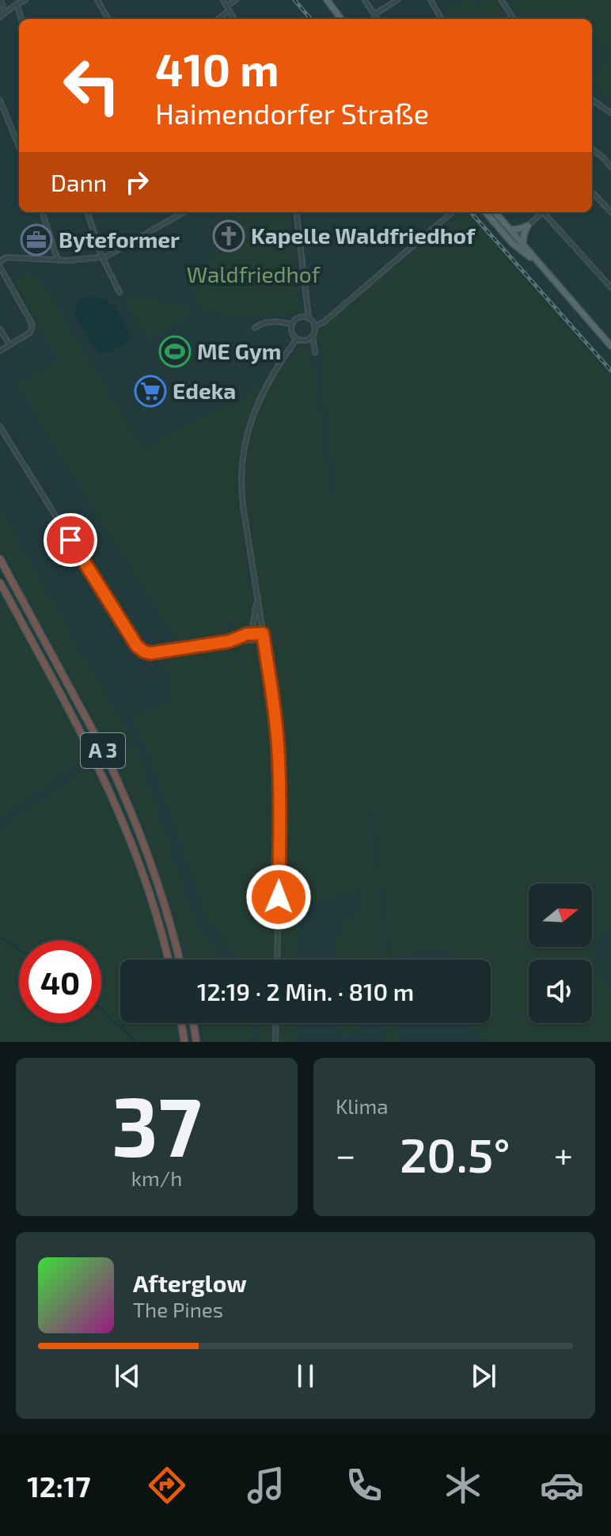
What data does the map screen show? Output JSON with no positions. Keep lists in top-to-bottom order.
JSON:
{
  "streets": {
    "highway": ["A 3"]
  },
  "parks": ["Waldfriedhof"],
  "places": {
    "church": ["Kapelle Waldfriedhof"],
    "office": ["Byteformer"],
    "sports": ["ME Gym"],
    "supermarket": ["Edeka"]
  },
  "north": "right",
  "page": {
    "turn": ["410 m", "Haimendorfer Straße"],
    "then": "Dann",
    "limit": "40",
    "trip": "12:19 · 2 Min. · 810 m",
    "tile": [
      ["37", "km/h"],
      "Klima"
    ],
    "heat": ["−", "20.5°", "+"],
    "song": ["Afterglow", "The Pines"],
    "tabs": "12:17"
  }
}
